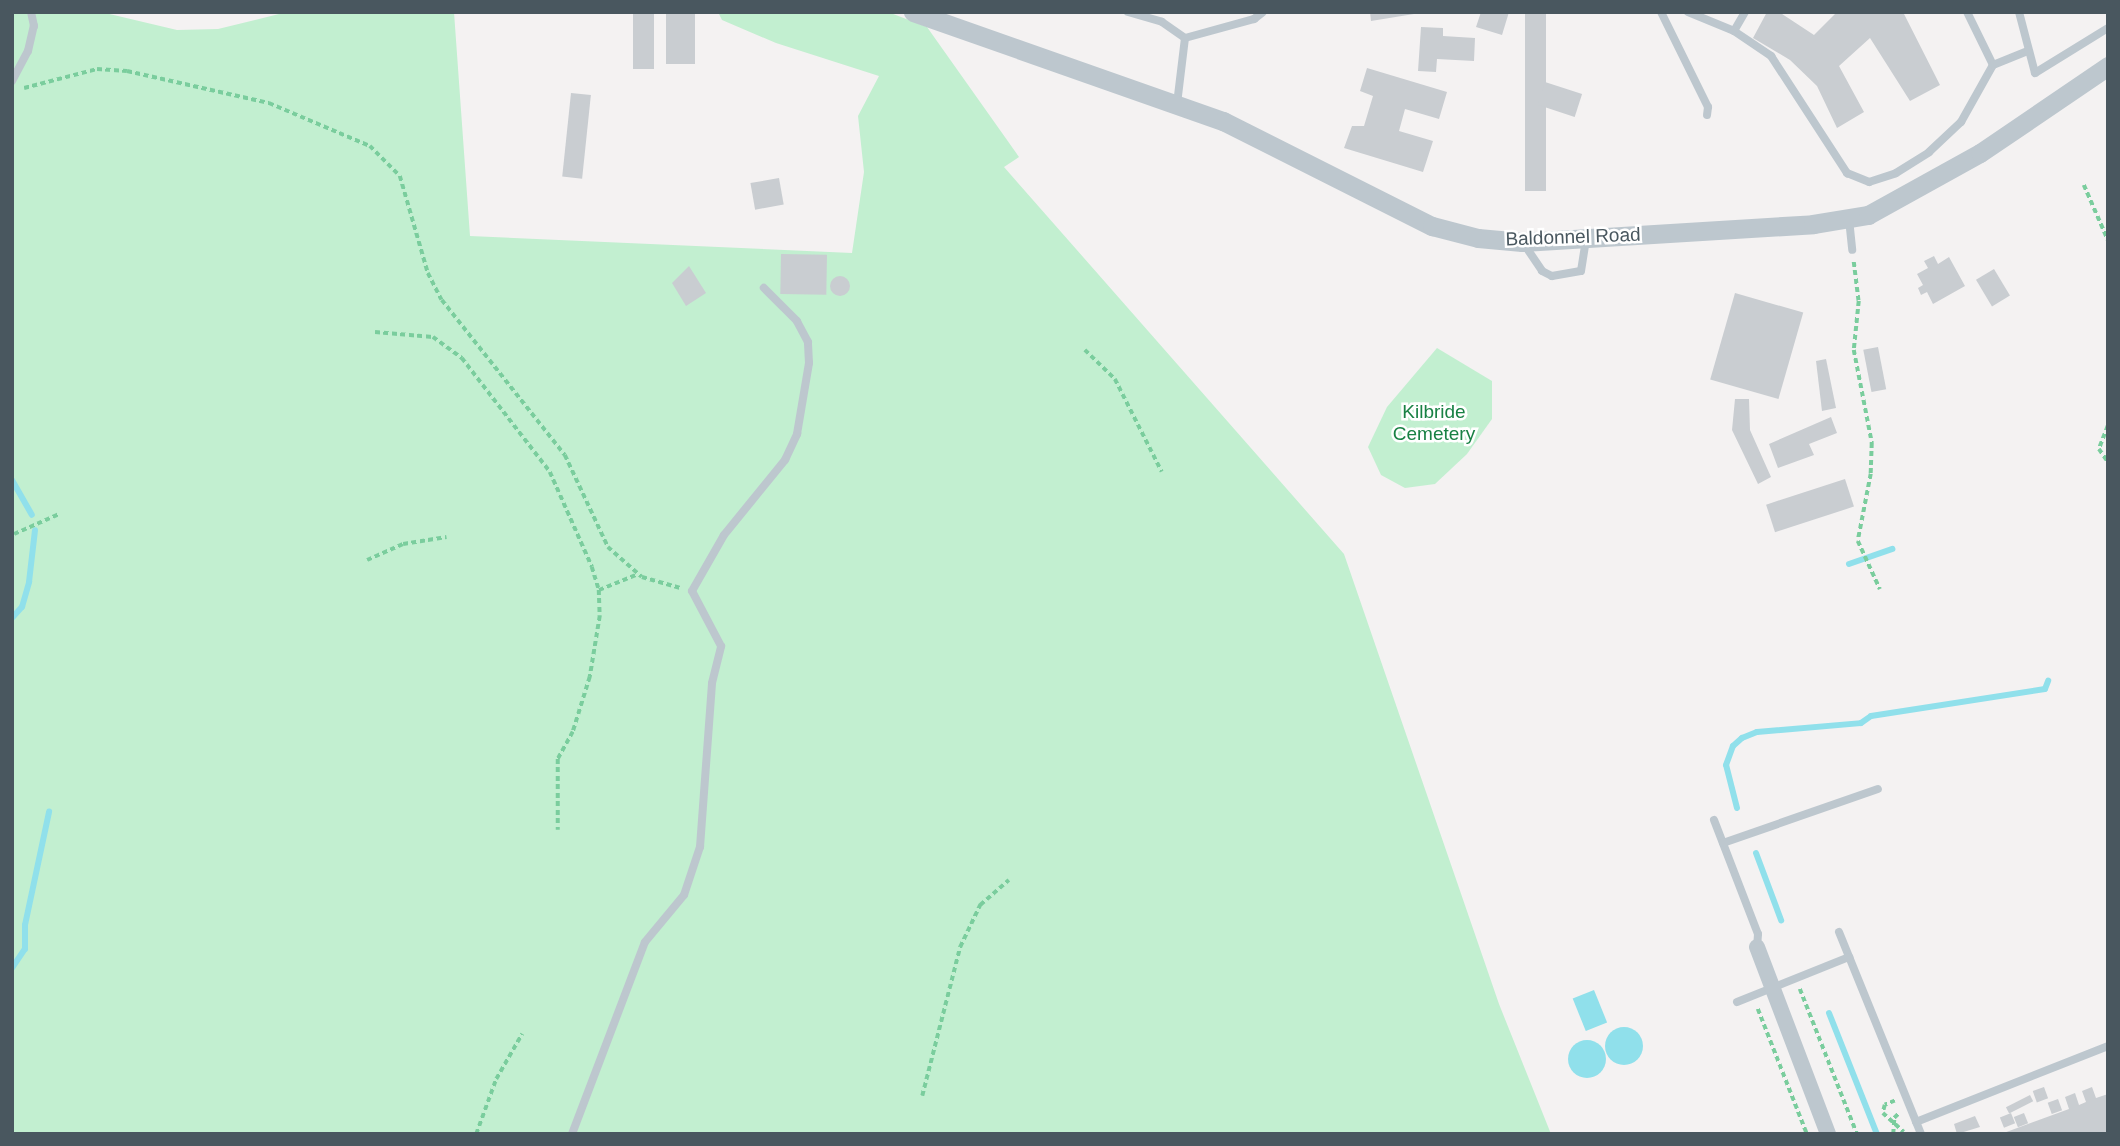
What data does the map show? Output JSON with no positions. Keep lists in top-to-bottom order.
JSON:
{
  "streets": {
    "street": ["Baldonnel Road"]
  },
  "parks": ["Kilbride Cemetery"]
}
